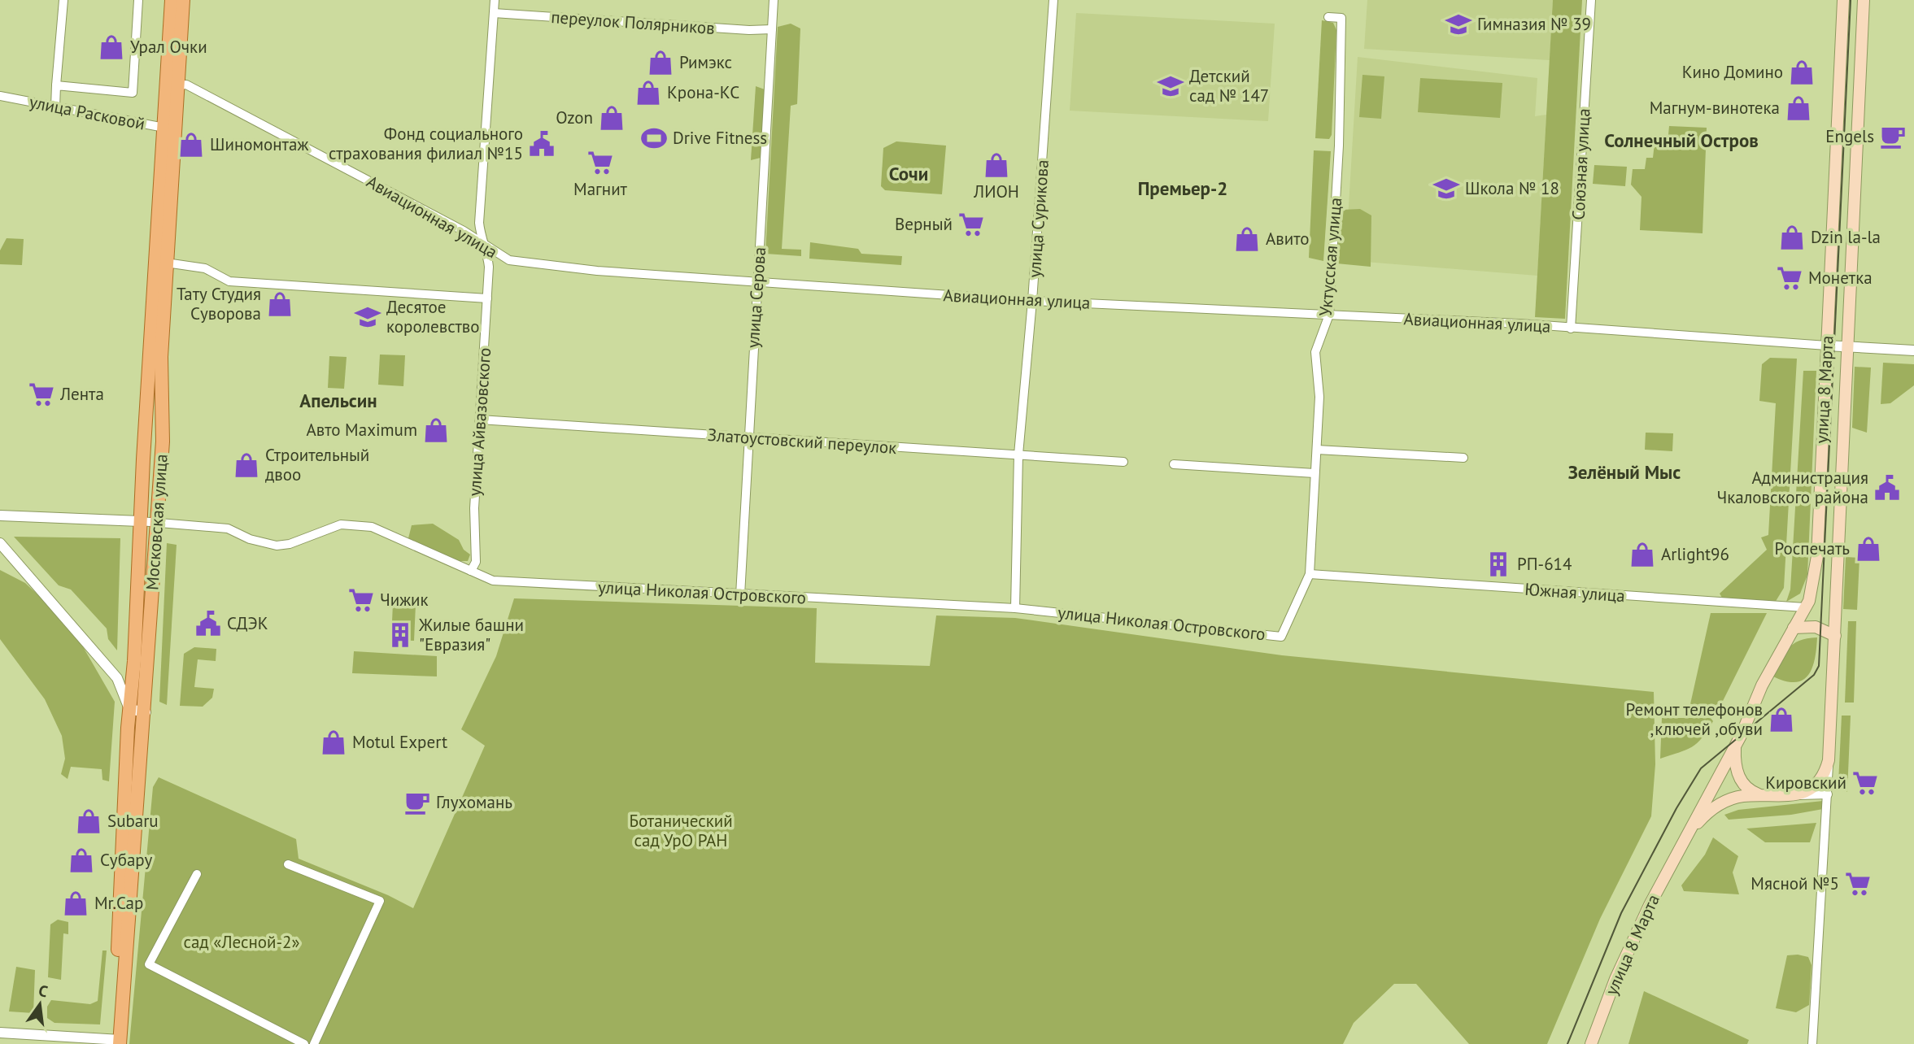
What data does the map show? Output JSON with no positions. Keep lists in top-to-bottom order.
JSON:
{
  "streets": {
    "main road": ["улица 8 Марта", "Московская улица"],
    "street": [
      "переулок Полярников",
      "улица Расковой",
      "Союзная улица",
      "Авиационная улица",
      "улица Сурикова",
      "Уктусская улица",
      "улица Серова",
      "улица Айвазовского",
      "Златоустовский переулок",
      "улица Николая Островского",
      "Южная улица"
    ]
  },
  "crossings": [
    ["переулок Полярников", "улица Серова"],
    ["переулок Полярников", "улица Айвазовского"],
    ["улица Расковой", "Московская улица"],
    ["Союзная улица", "Авиационная улица"],
    ["Авиационная улица", "улица Сурикова"],
    ["Авиационная улица", "Уктусская улица"],
    ["Авиационная улица", "улица Серова"],
    ["Авиационная улица", "улица 8 Марта"],
    ["Авиационная улица", "улица Айвазовского"],
    ["Авиационная улица", "Московская улица"],
    ["улица Сурикова", "Златоустовский переулок"],
    ["улица Сурикова", "улица Николая Островского"],
    ["Уктусская улица", "улица Николая Островского"],
    ["Уктусская улица", "Южная улица"],
    ["улица Серова", "Златоустовский переулок"],
    ["улица Серова", "улица Николая Островского"],
    ["улица 8 Марта", "Южная улица"],
    ["улица Айвазовского", "Златоустовский переулок"],
    ["улица Айвазовского", "улица Николая Островского"],
    ["Московская улица", "улица Николая Островского"]
  ],
  "districts": [
    "Солнечный Остров",
    "Сочи",
    "Премьер-2",
    "Апельсин",
    "Зелёный Мыс"
  ],
  "parks": ["Ботанический сад УрО РАН", "сад «Лесной-2»"],
  "places": {
    "school or university": [
      "Гимназия № 39",
      "Детский сад № 147",
      "Школа № 18",
      "Десятое королевство"
    ],
    "shop": [
      "Урал Очки",
      "Римэкс",
      "Кино Домино",
      "Крона-КС",
      "Магнум-винотека",
      "Ozon",
      "Шиномонтаж",
      "ЛИОН",
      "Dzin la-la",
      "Авито",
      "Тату Студия Суворова",
      "Авто Maximum",
      "Строительный двоо",
      "Роспечать",
      "Arlight96",
      "Ремонт телефонов ,ключей ,обуви",
      "Motul Expert",
      "Subaru",
      "Субару",
      "Mr.Cap"
    ],
    "cafe": ["Engels", "Глухомань"],
    "sports": ["Drive Fitness"],
    "public building": ["Фонд социального страхования филиал №15", "Администрация Чкаловского района", "СДЭК"],
    "supermarket": [
      "Магнит",
      "Верный",
      "Монетка",
      "Лента",
      "Чижик",
      "Кировский",
      "Мясной №5"
    ],
    "building": ["РП-614", "Жилые башни \"Евразия\""]
  },
  "north": "top"
}
